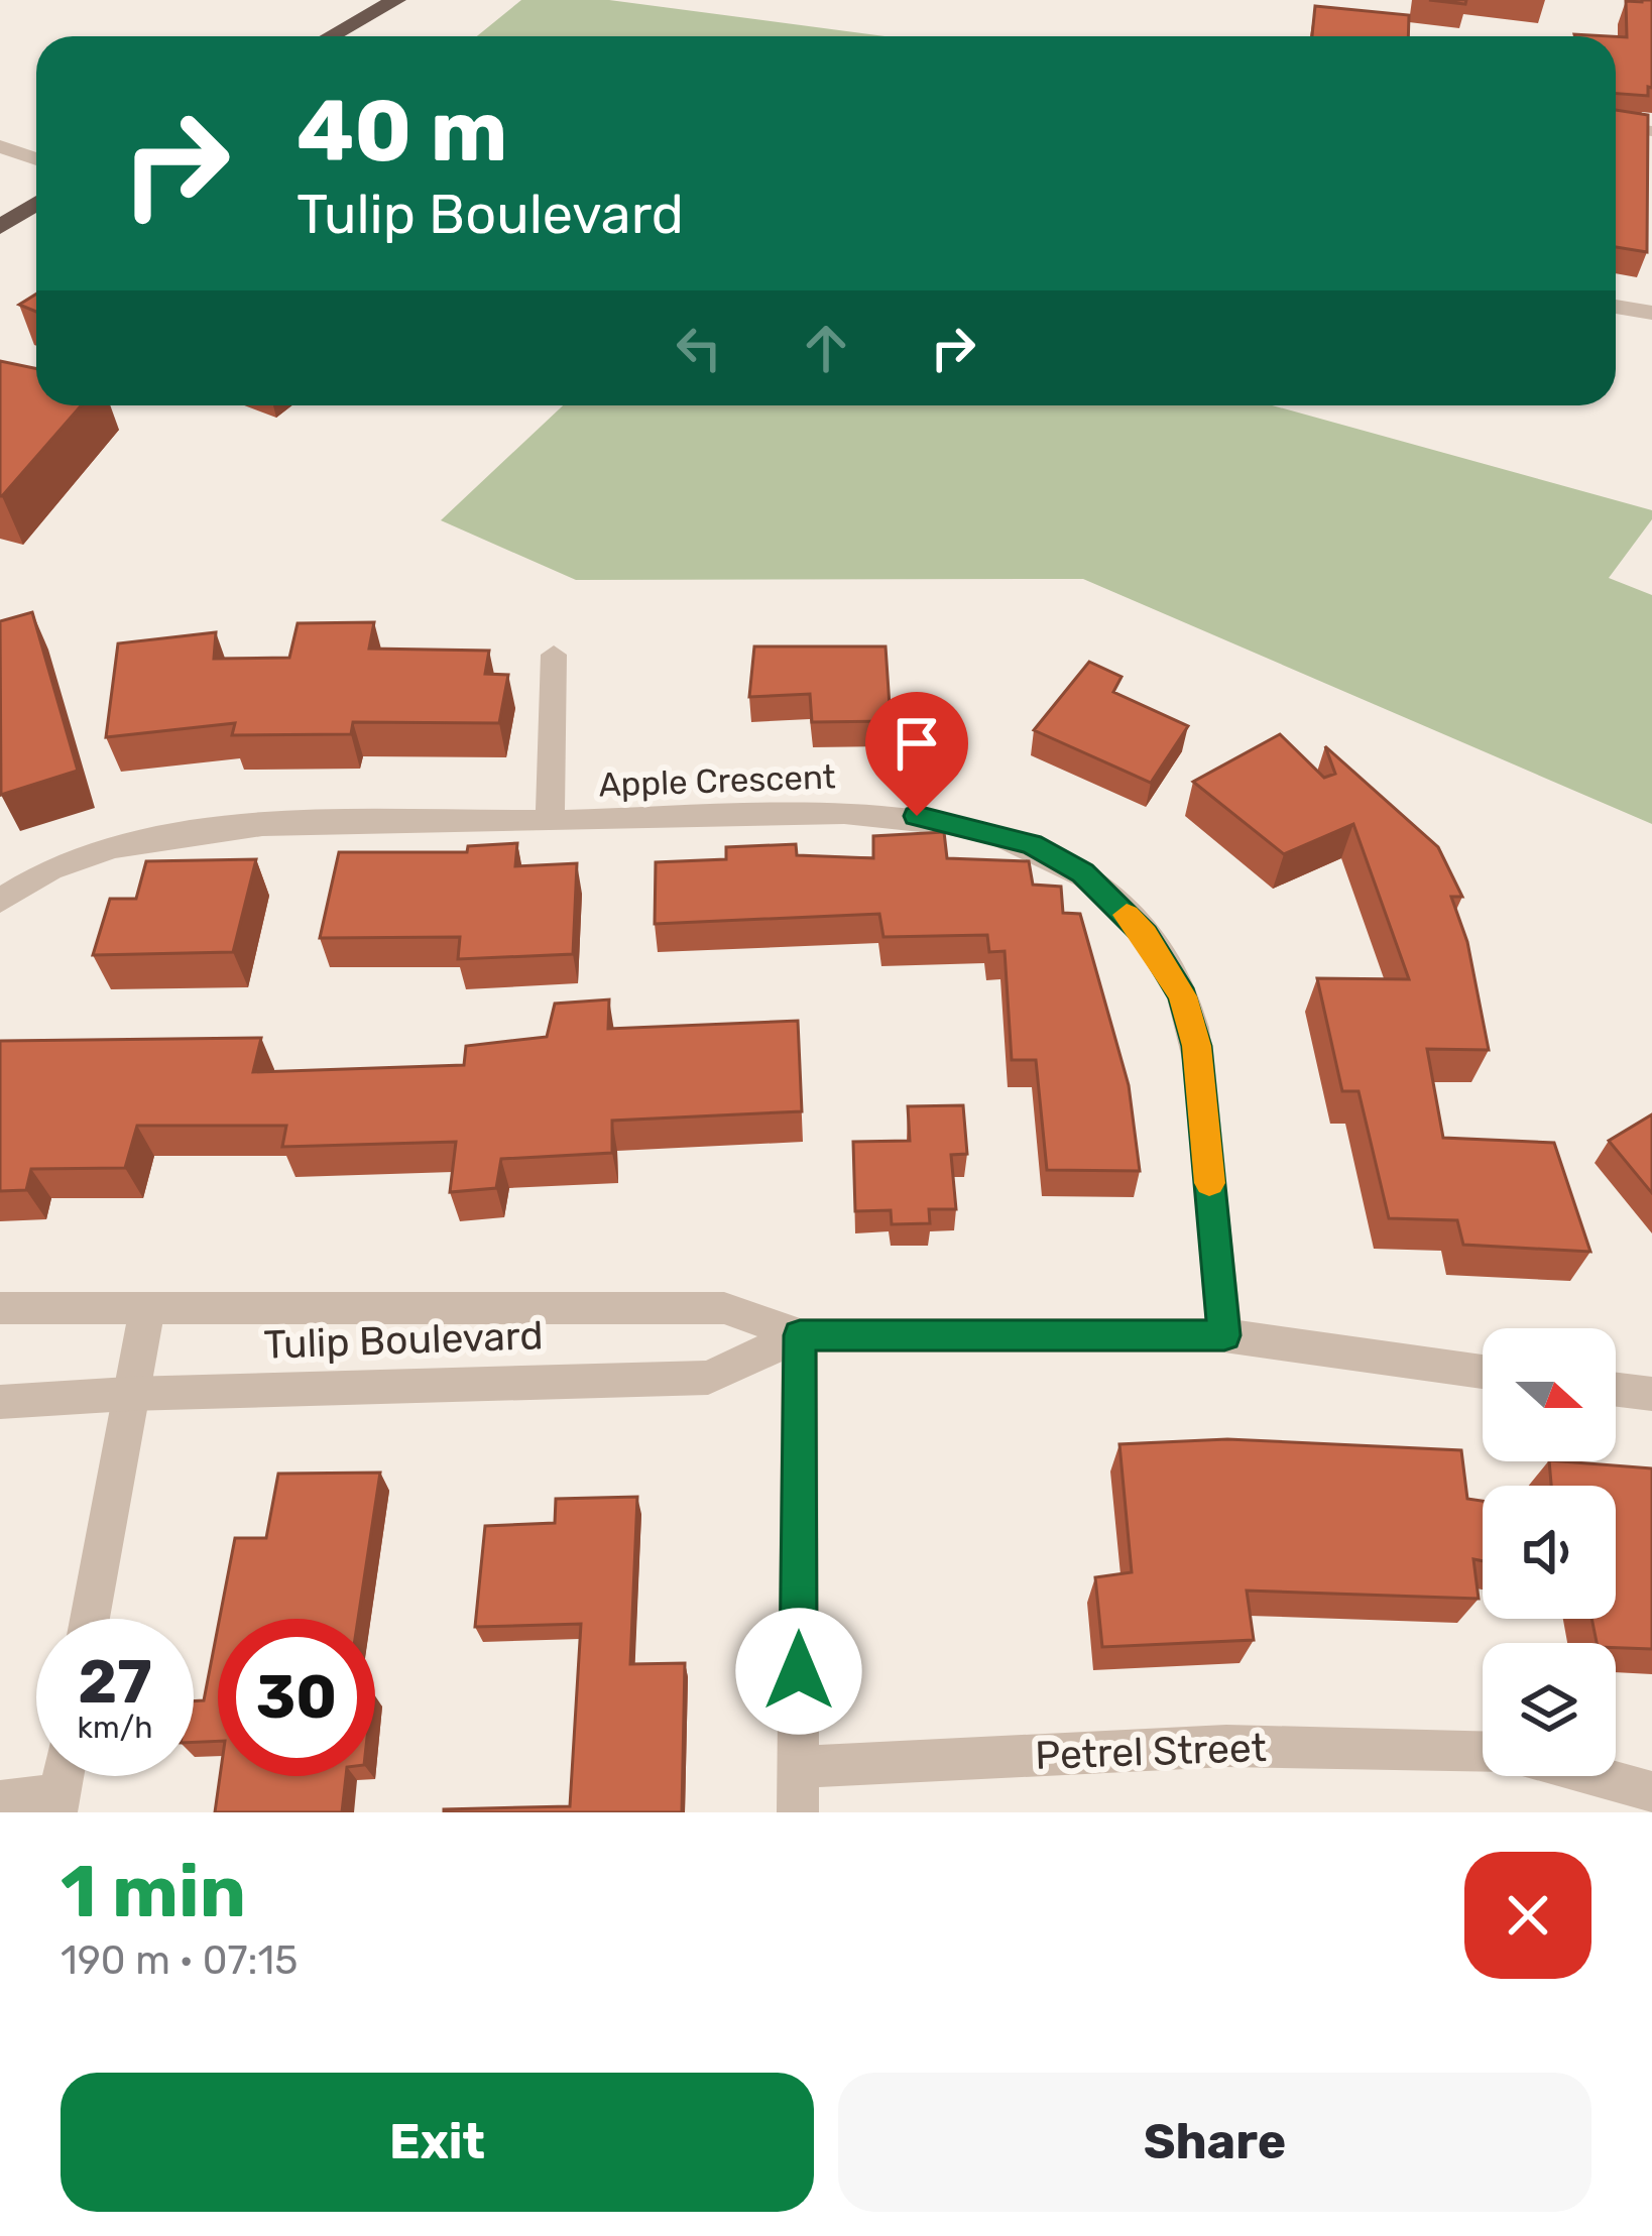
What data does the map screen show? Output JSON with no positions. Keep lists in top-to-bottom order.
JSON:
{
  "streets": {
    "street": ["Apple Crescent", "Tulip Boulevard", "Petrel Street"]
  },
  "crossings": [
    ["Apple Crescent", "Tulip Boulevard"]
  ],
  "north": "right",
  "page": {
    "turn": ["40 m", "Tulip Boulevard"],
    "speed": "27 km/h",
    "limit": "30",
    "heading": ["1 min", "190 m · 07:15"],
    "buttons": ["Exit", "Share"]
  }
}
